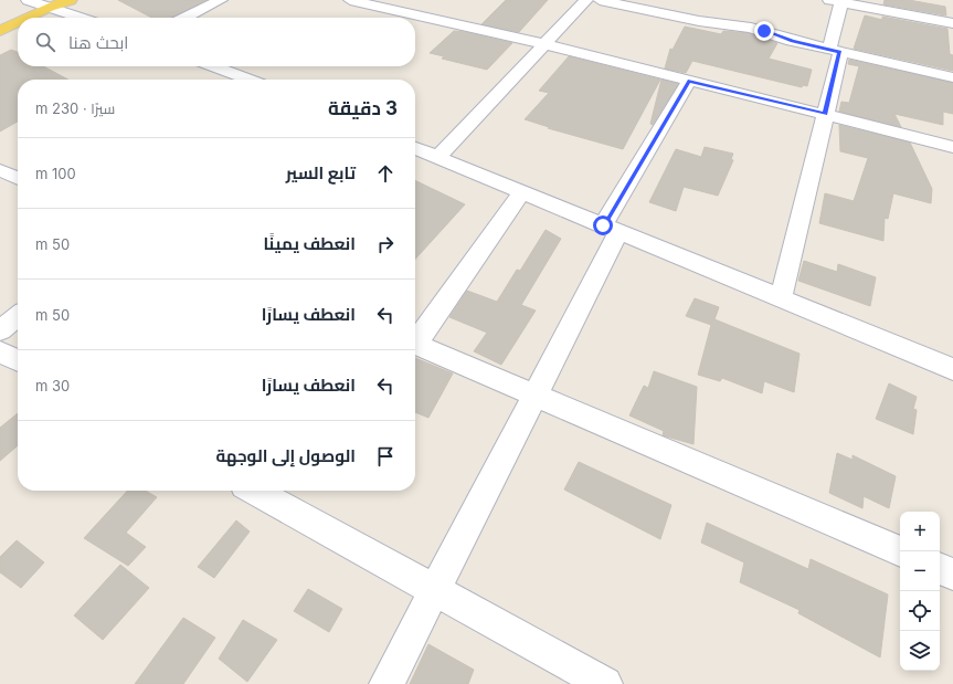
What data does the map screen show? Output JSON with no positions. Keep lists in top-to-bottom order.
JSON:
{
  "page": {
    "search": "ابحث هنا",
    "heading": ["3 دقيقة", "سيرًا · 230 m"],
    "list": [
      ["تابع السير", "100 m"],
      ["انعطف يمينًا", "50 m"],
      ["انعطف يسارًا", "50 m"],
      ["انعطف يسارًا", "30 m"],
      "الوصول إلى الوجهة"
    ],
    "map_buttons": ["+", "−"]
  }
}
